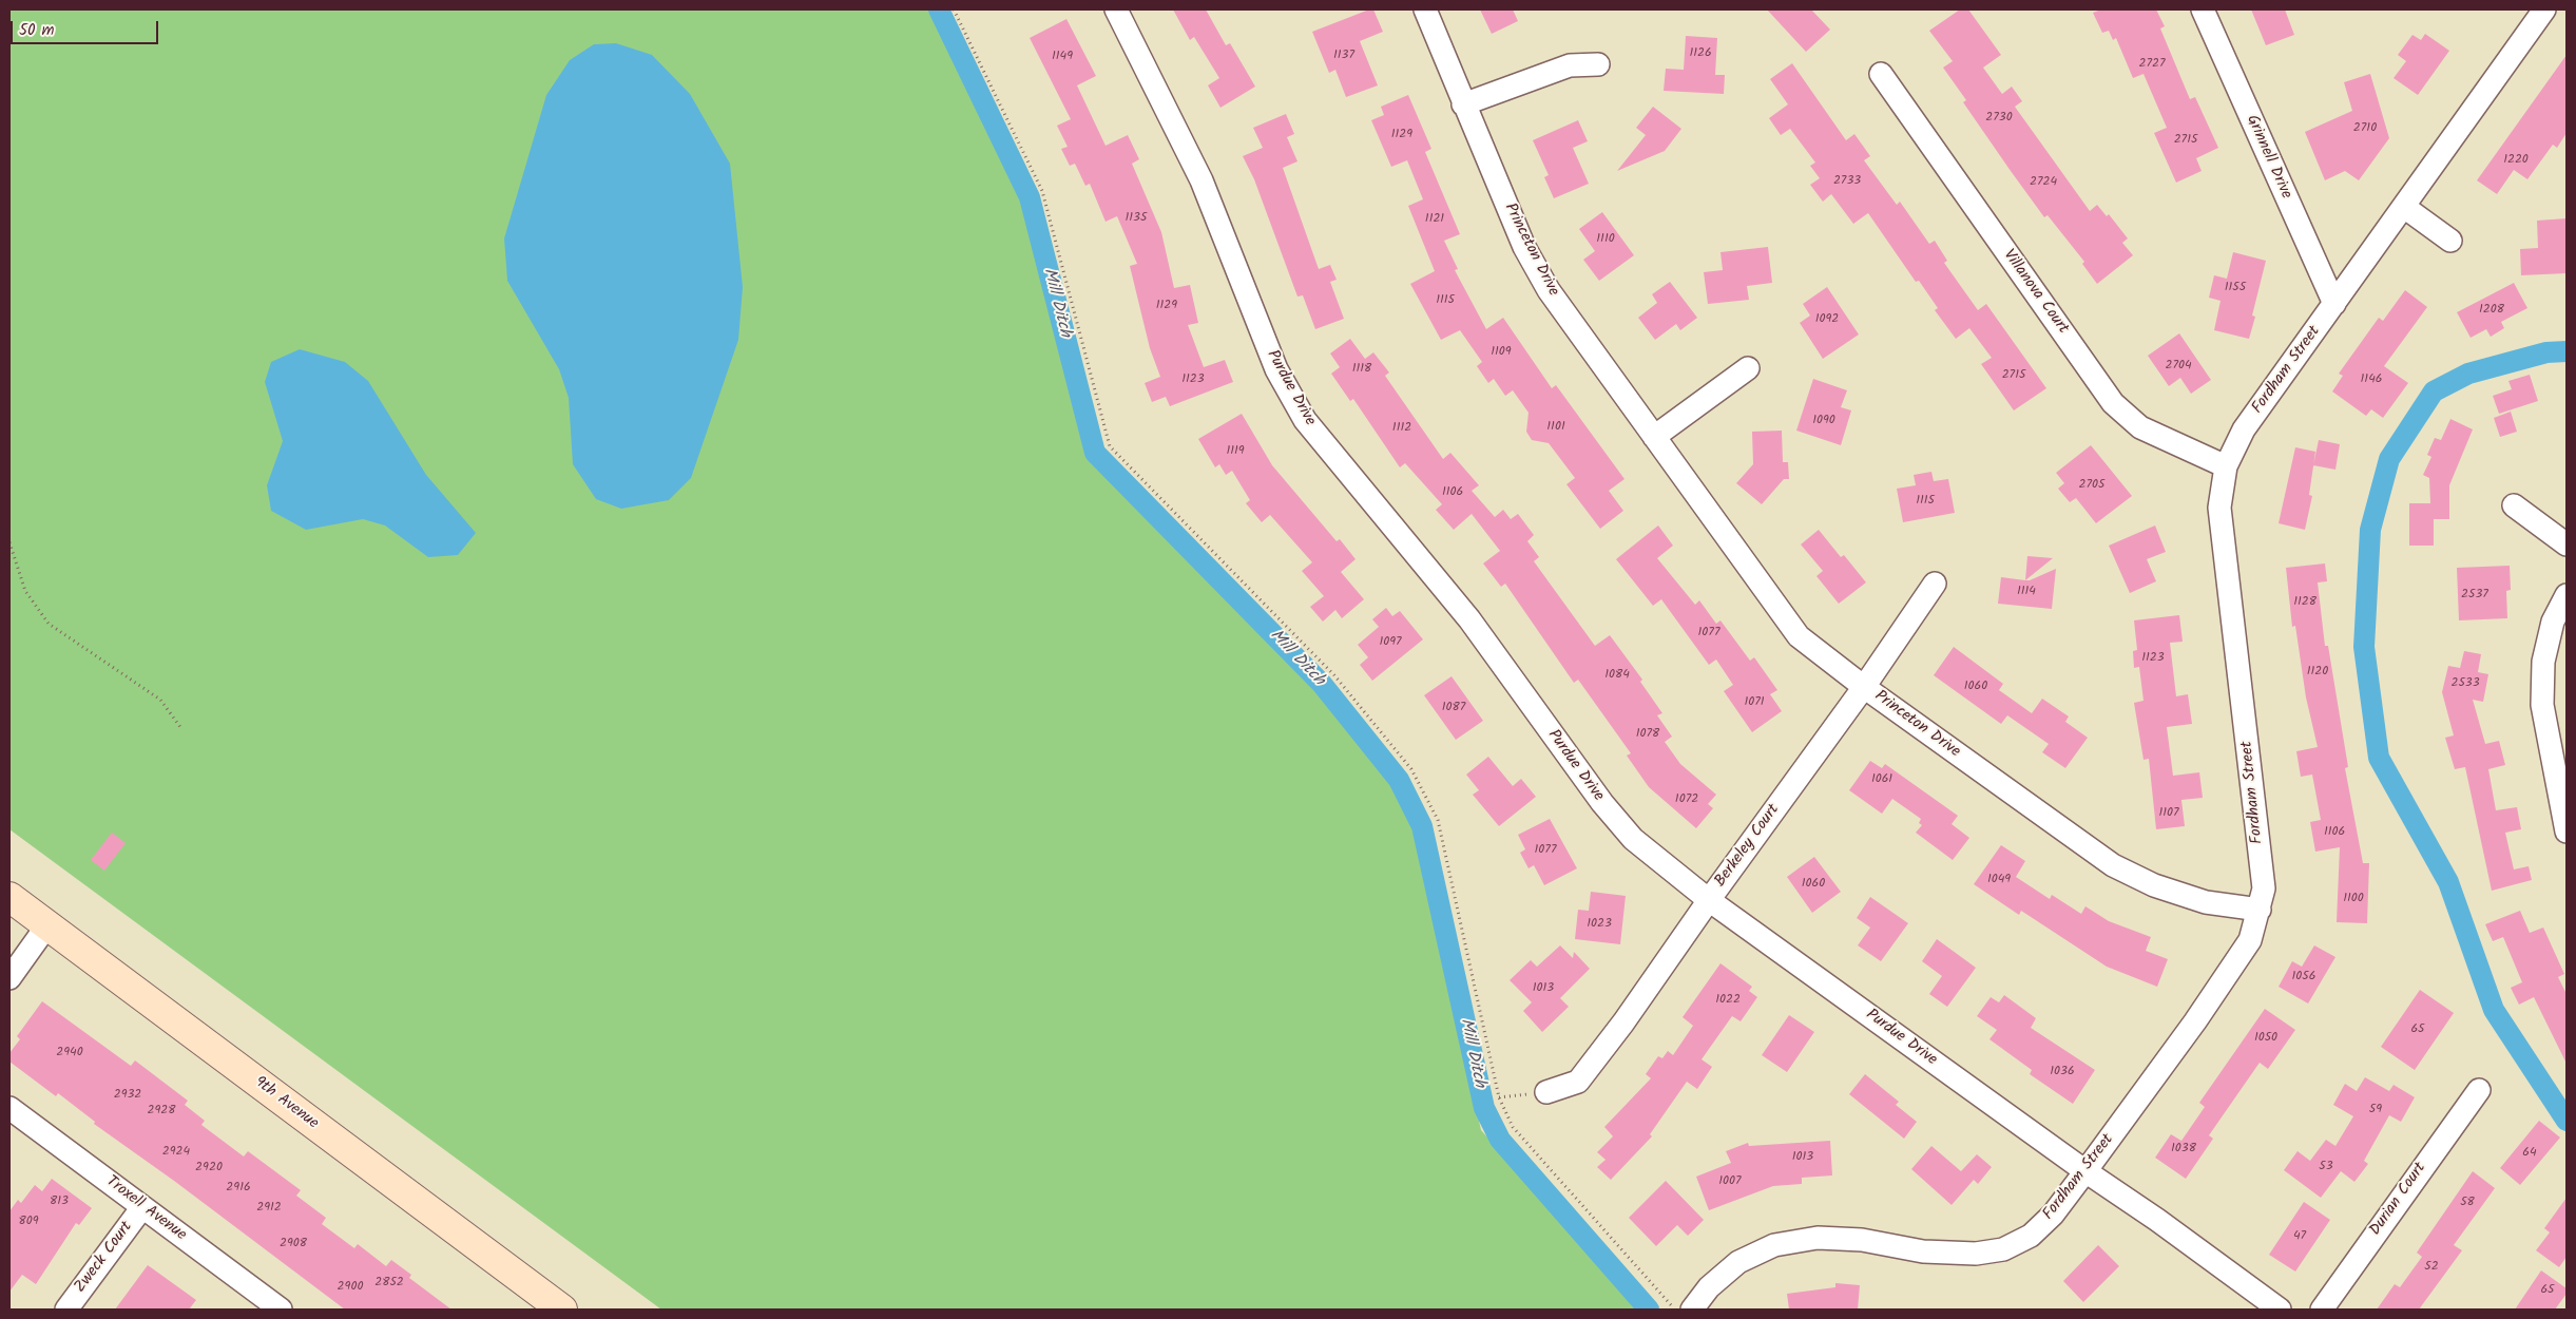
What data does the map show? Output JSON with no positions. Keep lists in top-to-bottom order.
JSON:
{
  "streets": {
    "main road": ["9th Avenue"],
    "street": [
      "Grinnell Drive",
      "Princeton Drive",
      "Villanova Court",
      "Fordham Street",
      "Purdue Drive",
      "Berkeley Court",
      "Durian Court",
      "Troxell Avenue",
      "Zweck Court"
    ]
  },
  "crossings": [
    ["Grinnell Drive", "Fordham Street"],
    ["Princeton Drive", "Fordham Street"],
    ["Princeton Drive", "Berkeley Court"],
    ["Villanova Court", "Fordham Street"],
    ["Fordham Street", "Purdue Drive"],
    ["Purdue Drive", "Berkeley Court"],
    ["Troxell Avenue", "Zweck Court"]
  ],
  "water": ["Mill Ditch"],
  "house_numbers": [
    "1126",
    "1137",
    "1149",
    "2727",
    "2730",
    "2710",
    "1129",
    "2715",
    "1220",
    "2733",
    "2724",
    "1135",
    "1121",
    "1110",
    "1155",
    "1115",
    "1129",
    "1208",
    "1092",
    "1109",
    "2704",
    "1118",
    "2715",
    "1123",
    "1146",
    "1090",
    "1101",
    "1112",
    "1119",
    "2705",
    "1106",
    "1115",
    "1114",
    "2537",
    "1128",
    "1077",
    "1097",
    "1123",
    "1120",
    "1084",
    "2533",
    "1060",
    "1071",
    "1087",
    "1078",
    "1061",
    "1072",
    "1107",
    "1106",
    "1077",
    "1049",
    "1060",
    "1100",
    "1023",
    "1056",
    "1013",
    "1022",
    "65",
    "1050",
    "2940",
    "1036",
    "2932",
    "59",
    "2928",
    "1038",
    "2924",
    "64",
    "1013",
    "53",
    "2920",
    "1007",
    "2916",
    "813",
    "58",
    "2912",
    "809",
    "47",
    "2908",
    "52",
    "2852",
    "2900",
    "65"
  ],
  "scale_bar": "50 m"
}
